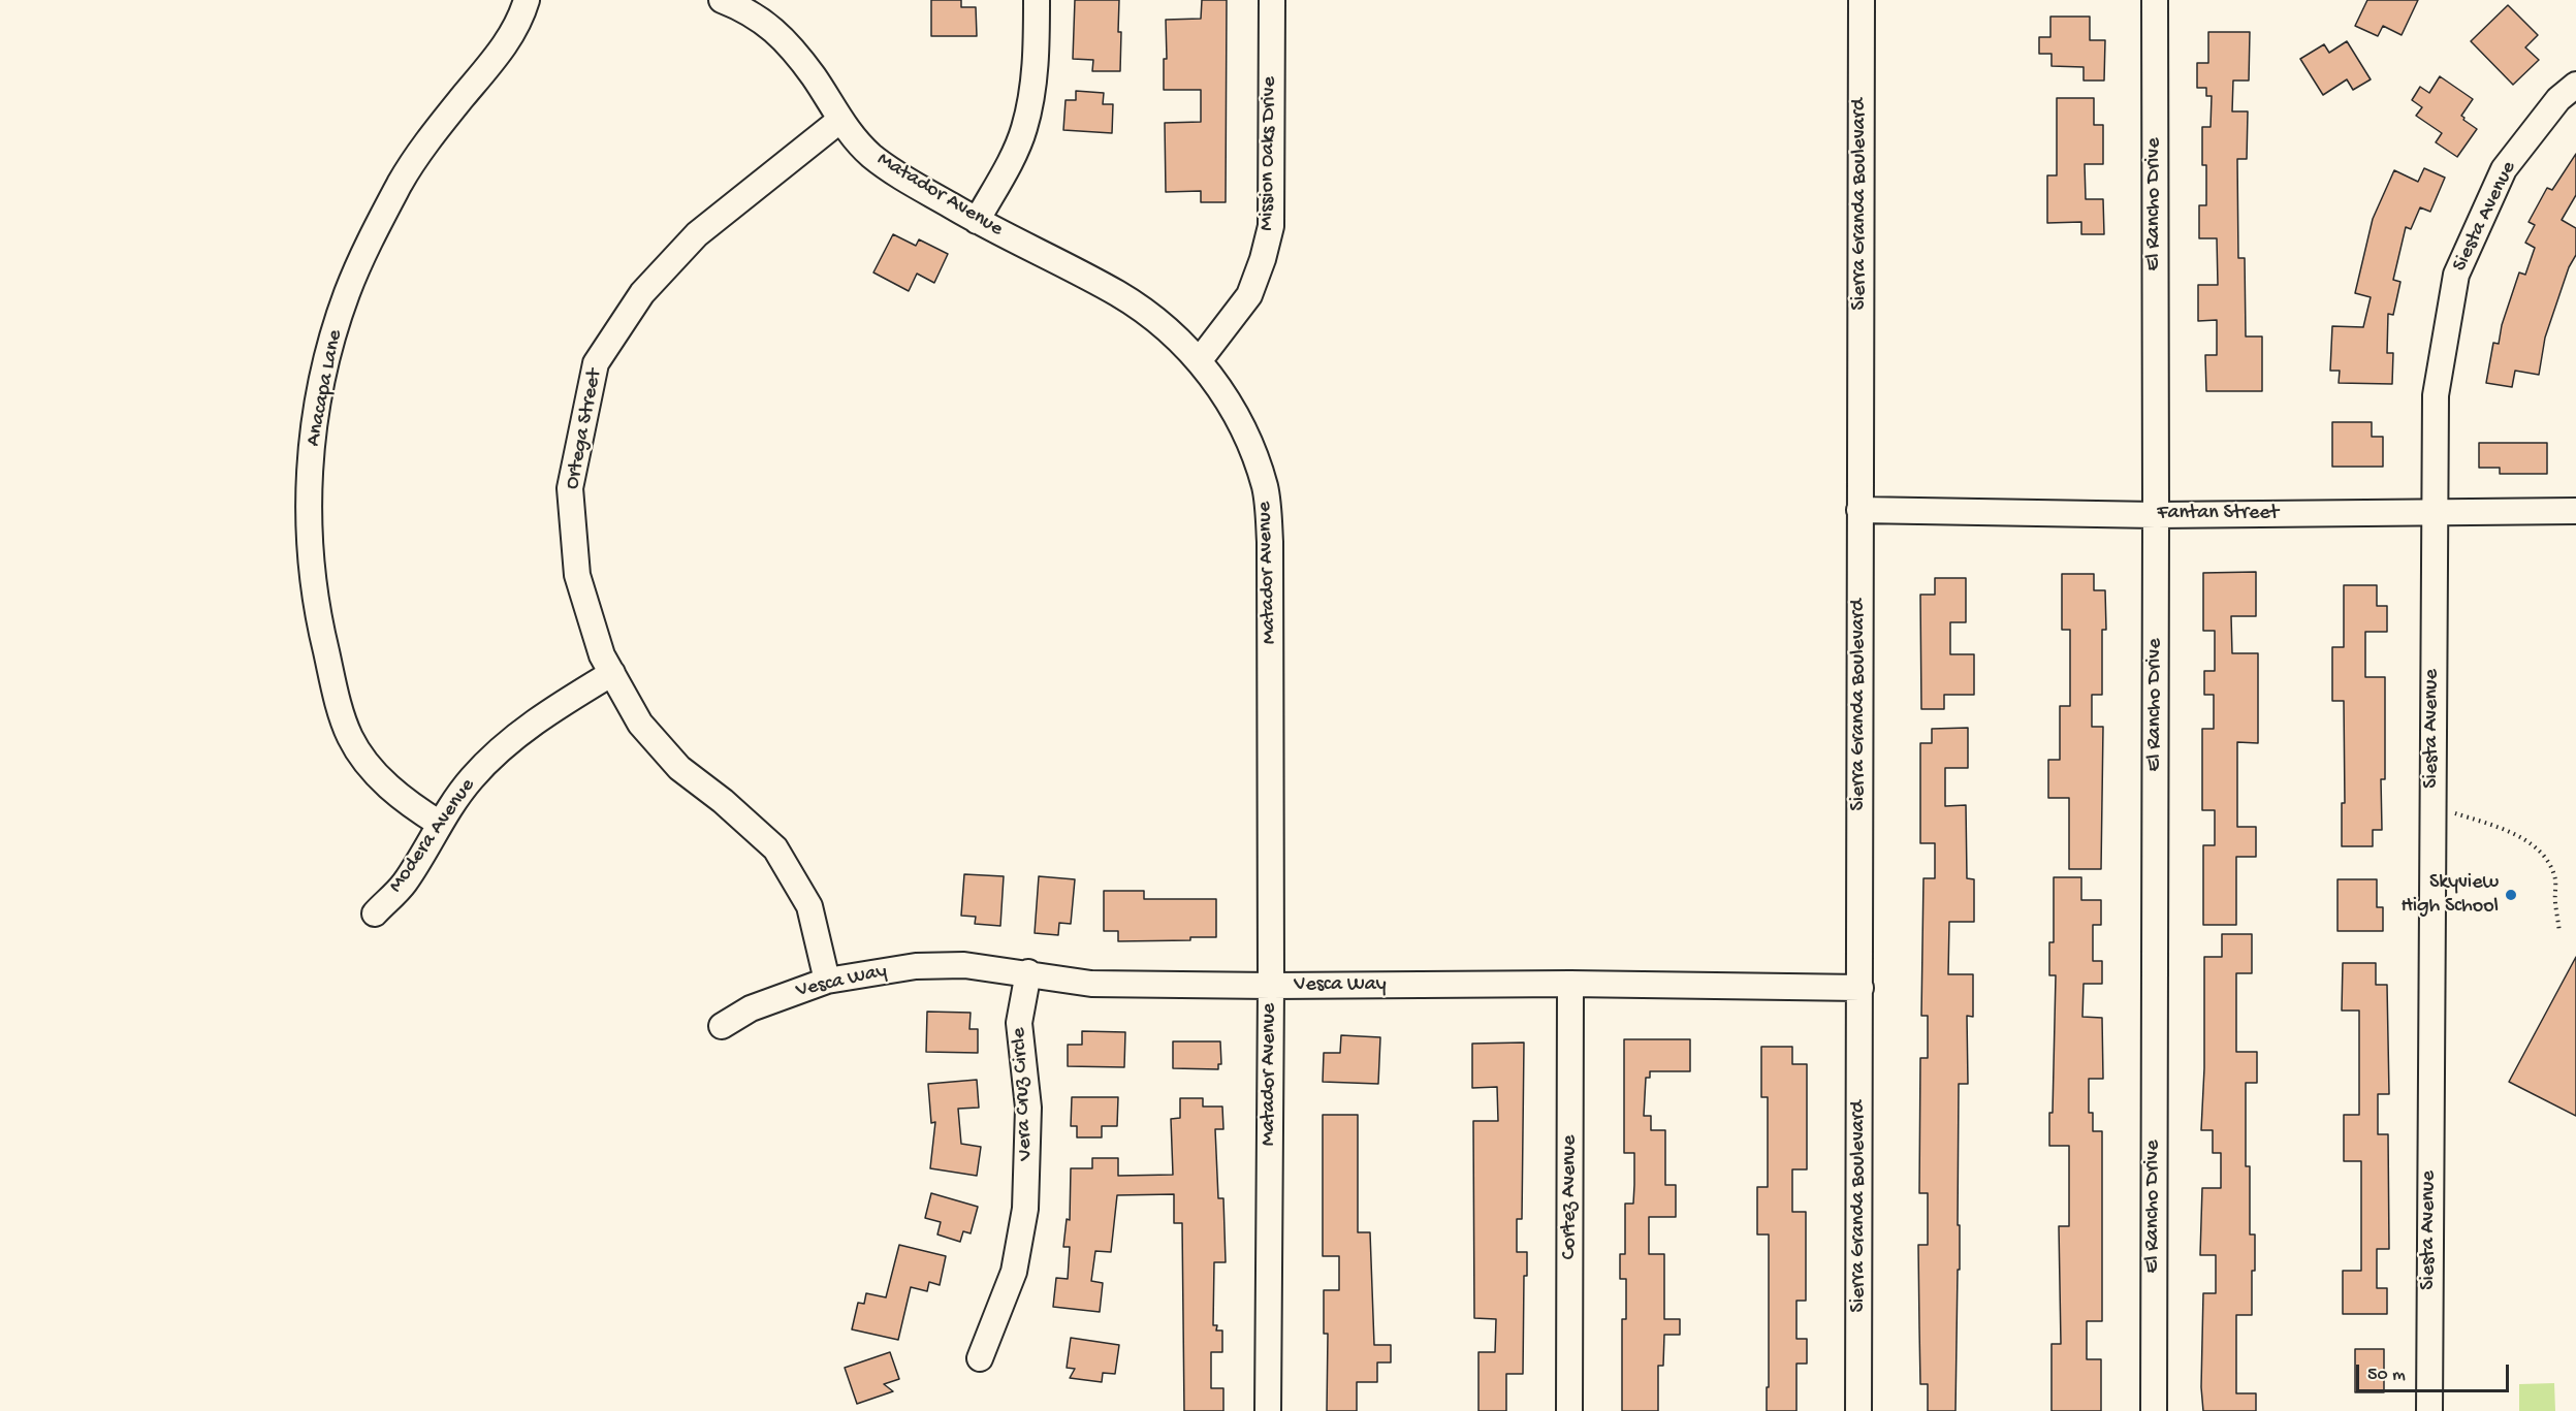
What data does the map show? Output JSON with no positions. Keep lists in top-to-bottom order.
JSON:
{
  "streets": {
    "street": [
      "Mission Oaks Drive",
      "Matador Avenue",
      "Sierra Granda Boulevard",
      "El Rancho Drive",
      "Siesta Avenue",
      "Anacapa Lane",
      "Ortega Street",
      "Fantan Street",
      "Modera Avenue",
      "Vesca Way",
      "Vera Cruz Circle",
      "Cortez Avenue"
    ]
  },
  "crossings": [
    ["Mission Oaks Drive", "Matador Avenue"],
    ["Matador Avenue", "Ortega Street"],
    ["Matador Avenue", "Vesca Way"],
    ["Sierra Granda Boulevard", "Fantan Street"],
    ["Sierra Granda Boulevard", "Vesca Way"],
    ["El Rancho Drive", "Fantan Street"],
    ["Siesta Avenue", "Fantan Street"],
    ["Anacapa Lane", "Modera Avenue"],
    ["Ortega Street", "Modera Avenue"],
    ["Ortega Street", "Vesca Way"],
    ["Vesca Way", "Vera Cruz Circle"],
    ["Vesca Way", "Cortez Avenue"]
  ],
  "places": ["Skyview High School"],
  "scale_bar": "50 m"
}
